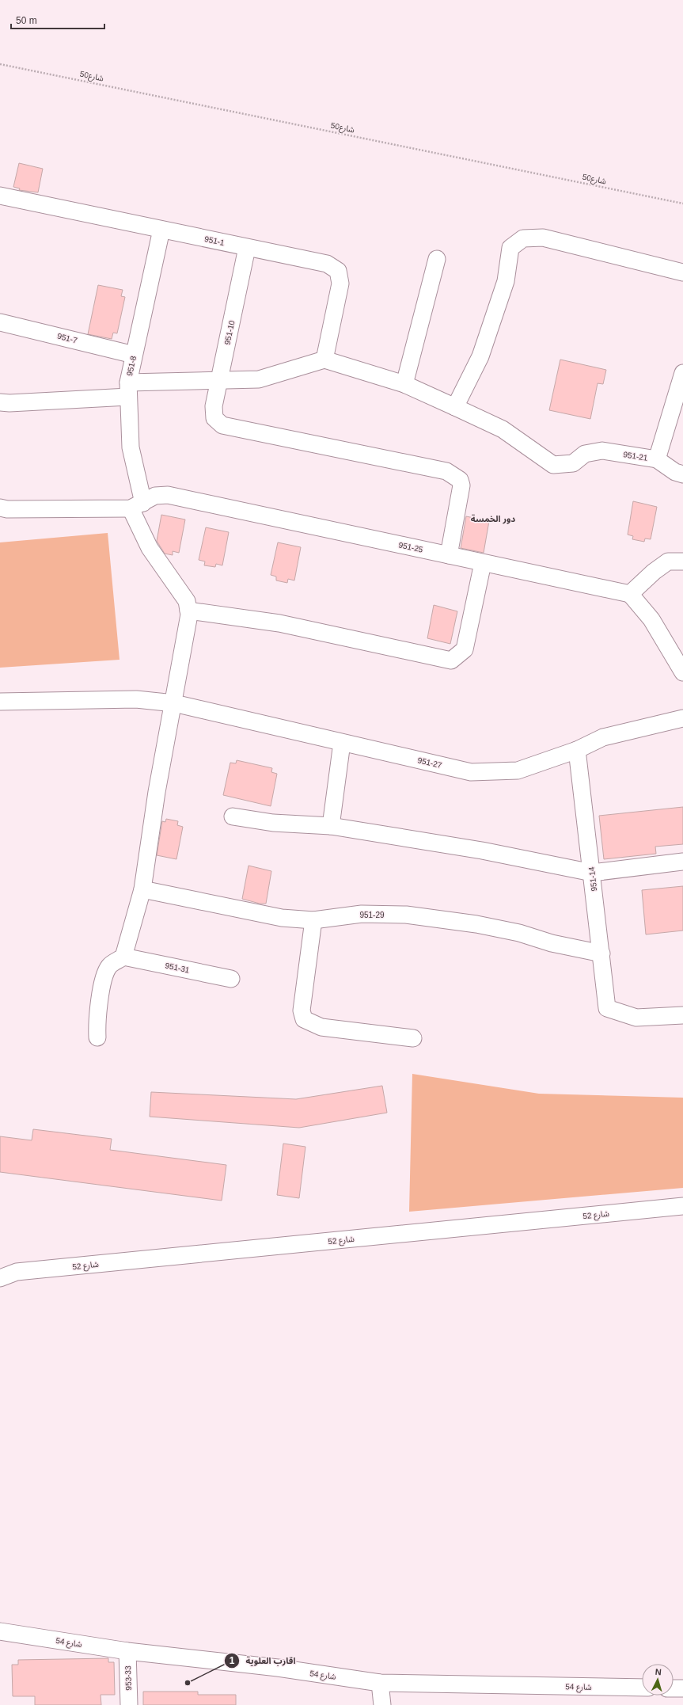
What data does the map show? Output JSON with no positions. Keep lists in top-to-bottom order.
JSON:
{
  "streets": {
    "street": [
      "951-1",
      "951-10",
      "951-7",
      "951-8",
      "951-21",
      "951-25",
      "951-27",
      "951-14",
      "951-29",
      "951-31",
      "شارع 52",
      "شارع 54",
      "953-33"
    ],
    "path": ["شارع50"]
  },
  "crossings": [
    ["951-1", "951-10"],
    ["951-1", "951-8"],
    ["951-10", "951-25"],
    ["951-7", "951-8"],
    ["951-8", "951-25"],
    ["951-27", "951-14"],
    ["951-14", "951-29"],
    ["شارع 54", "953-33"]
  ],
  "districts": ["دور الخمسة"],
  "places": ["اقارب العلوية"],
  "scale_bar": "50 m",
  "north": "top"
}
